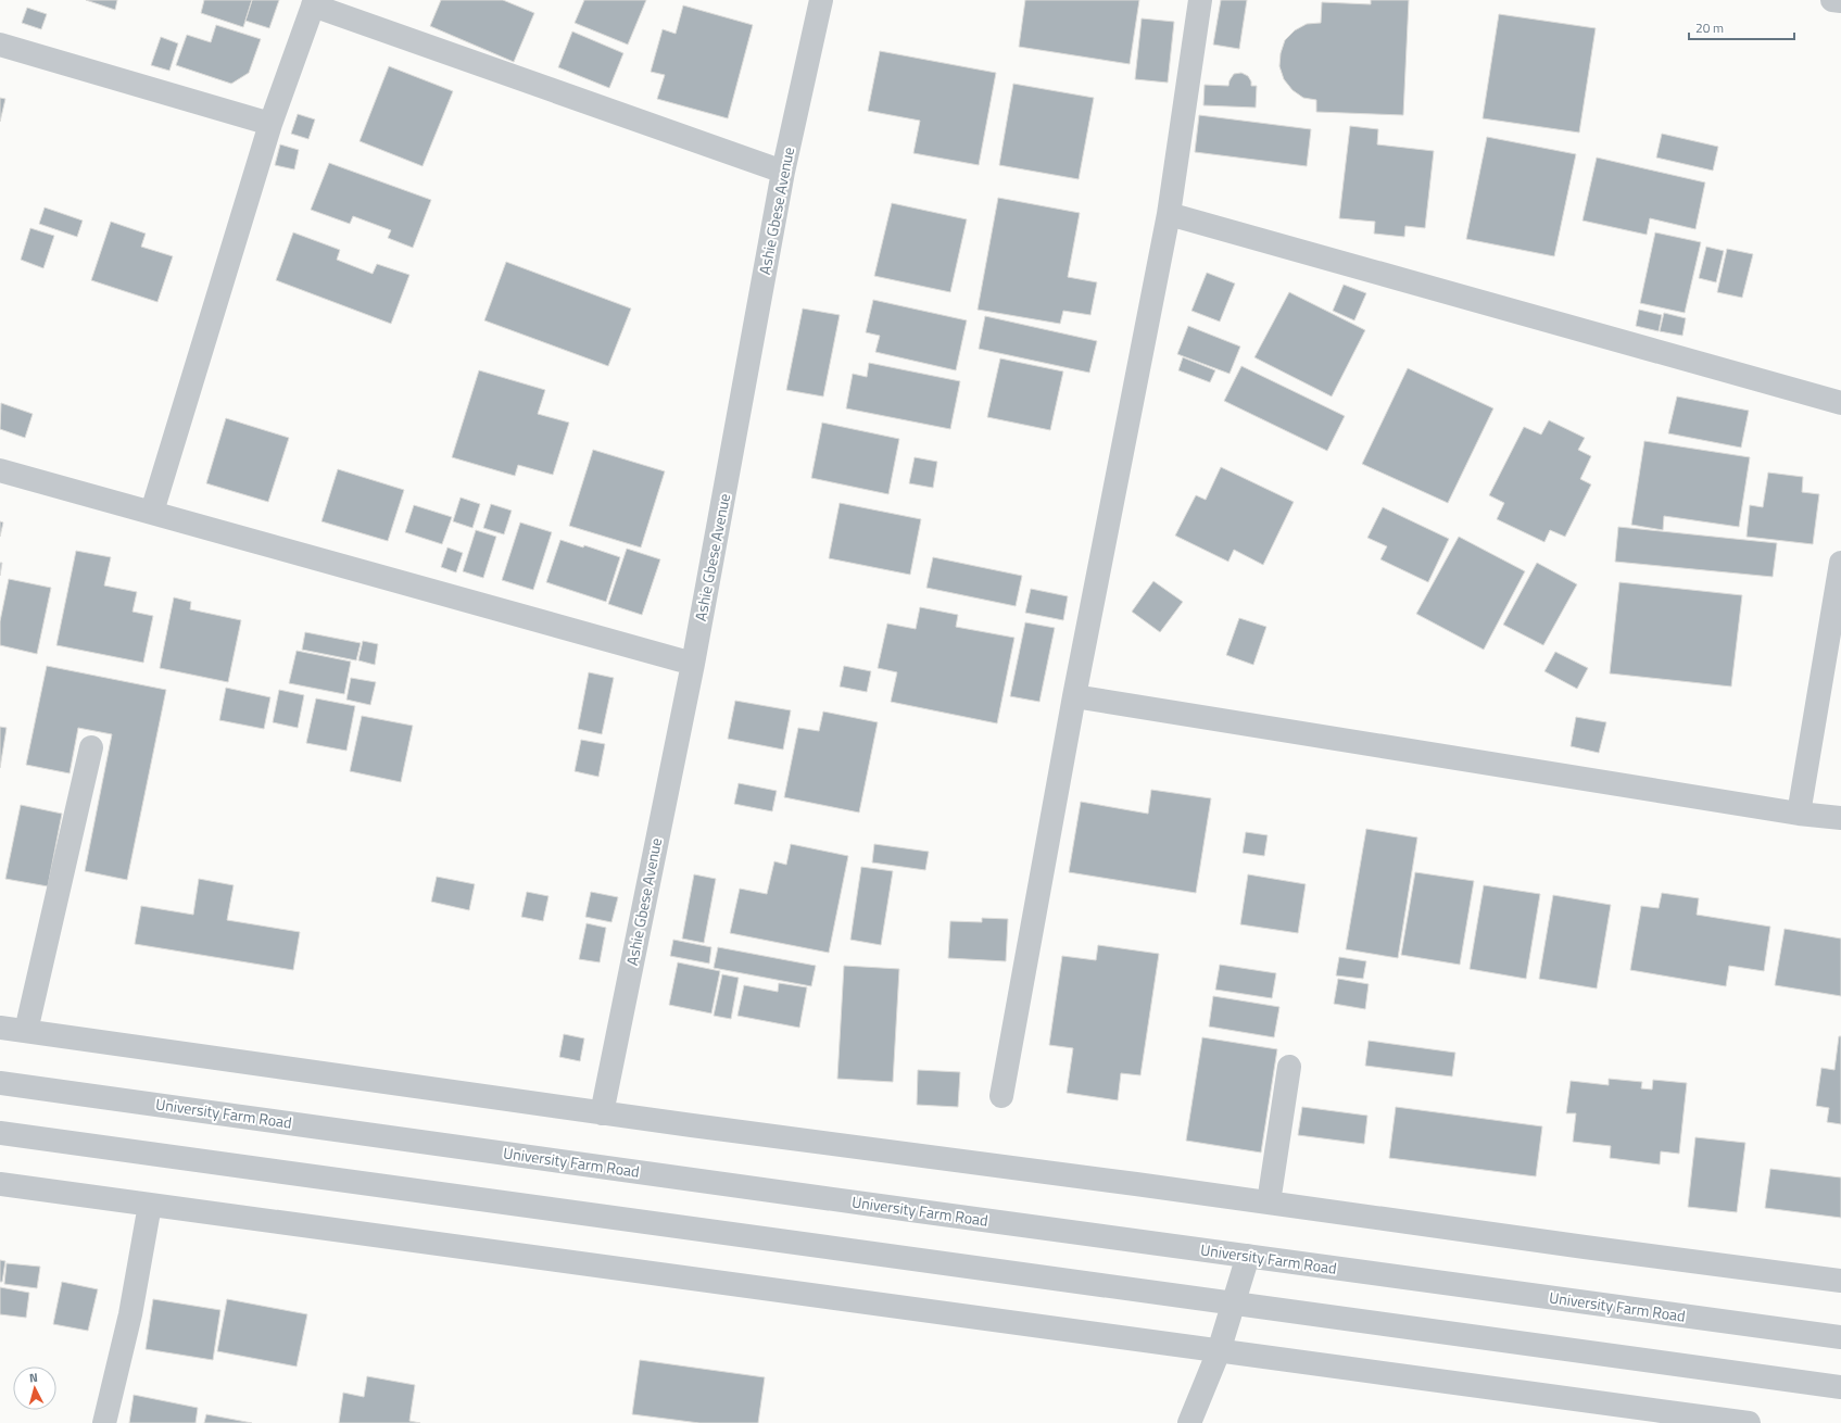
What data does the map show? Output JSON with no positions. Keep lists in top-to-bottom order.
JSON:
{
  "streets": {
    "street": ["Ashie Gbese Avenue", "University Farm Road"]
  },
  "scale_bar": "20 m",
  "north": "top"
}
